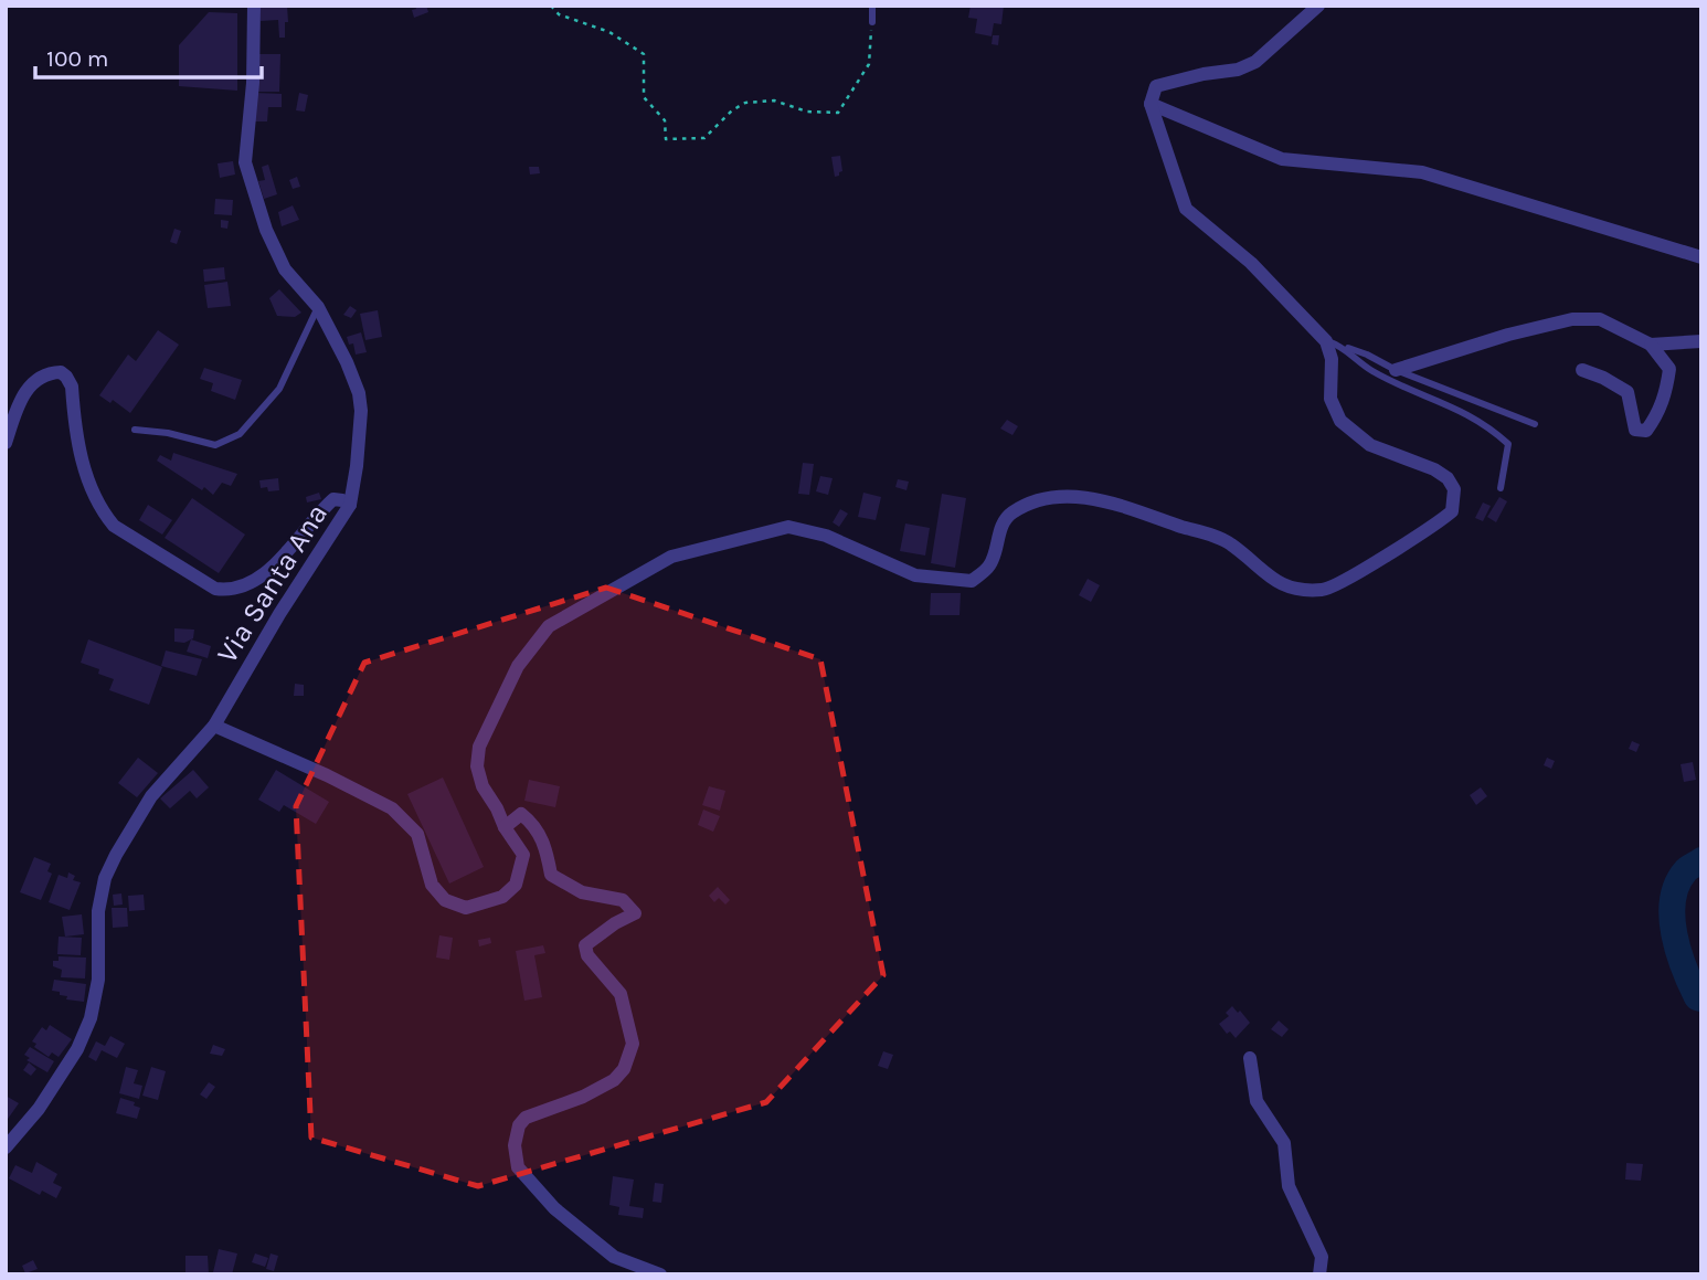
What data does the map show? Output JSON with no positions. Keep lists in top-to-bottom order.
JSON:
{
  "streets": {
    "street": ["Via Santa Ana"]
  },
  "scale_bar": "100 m"
}
